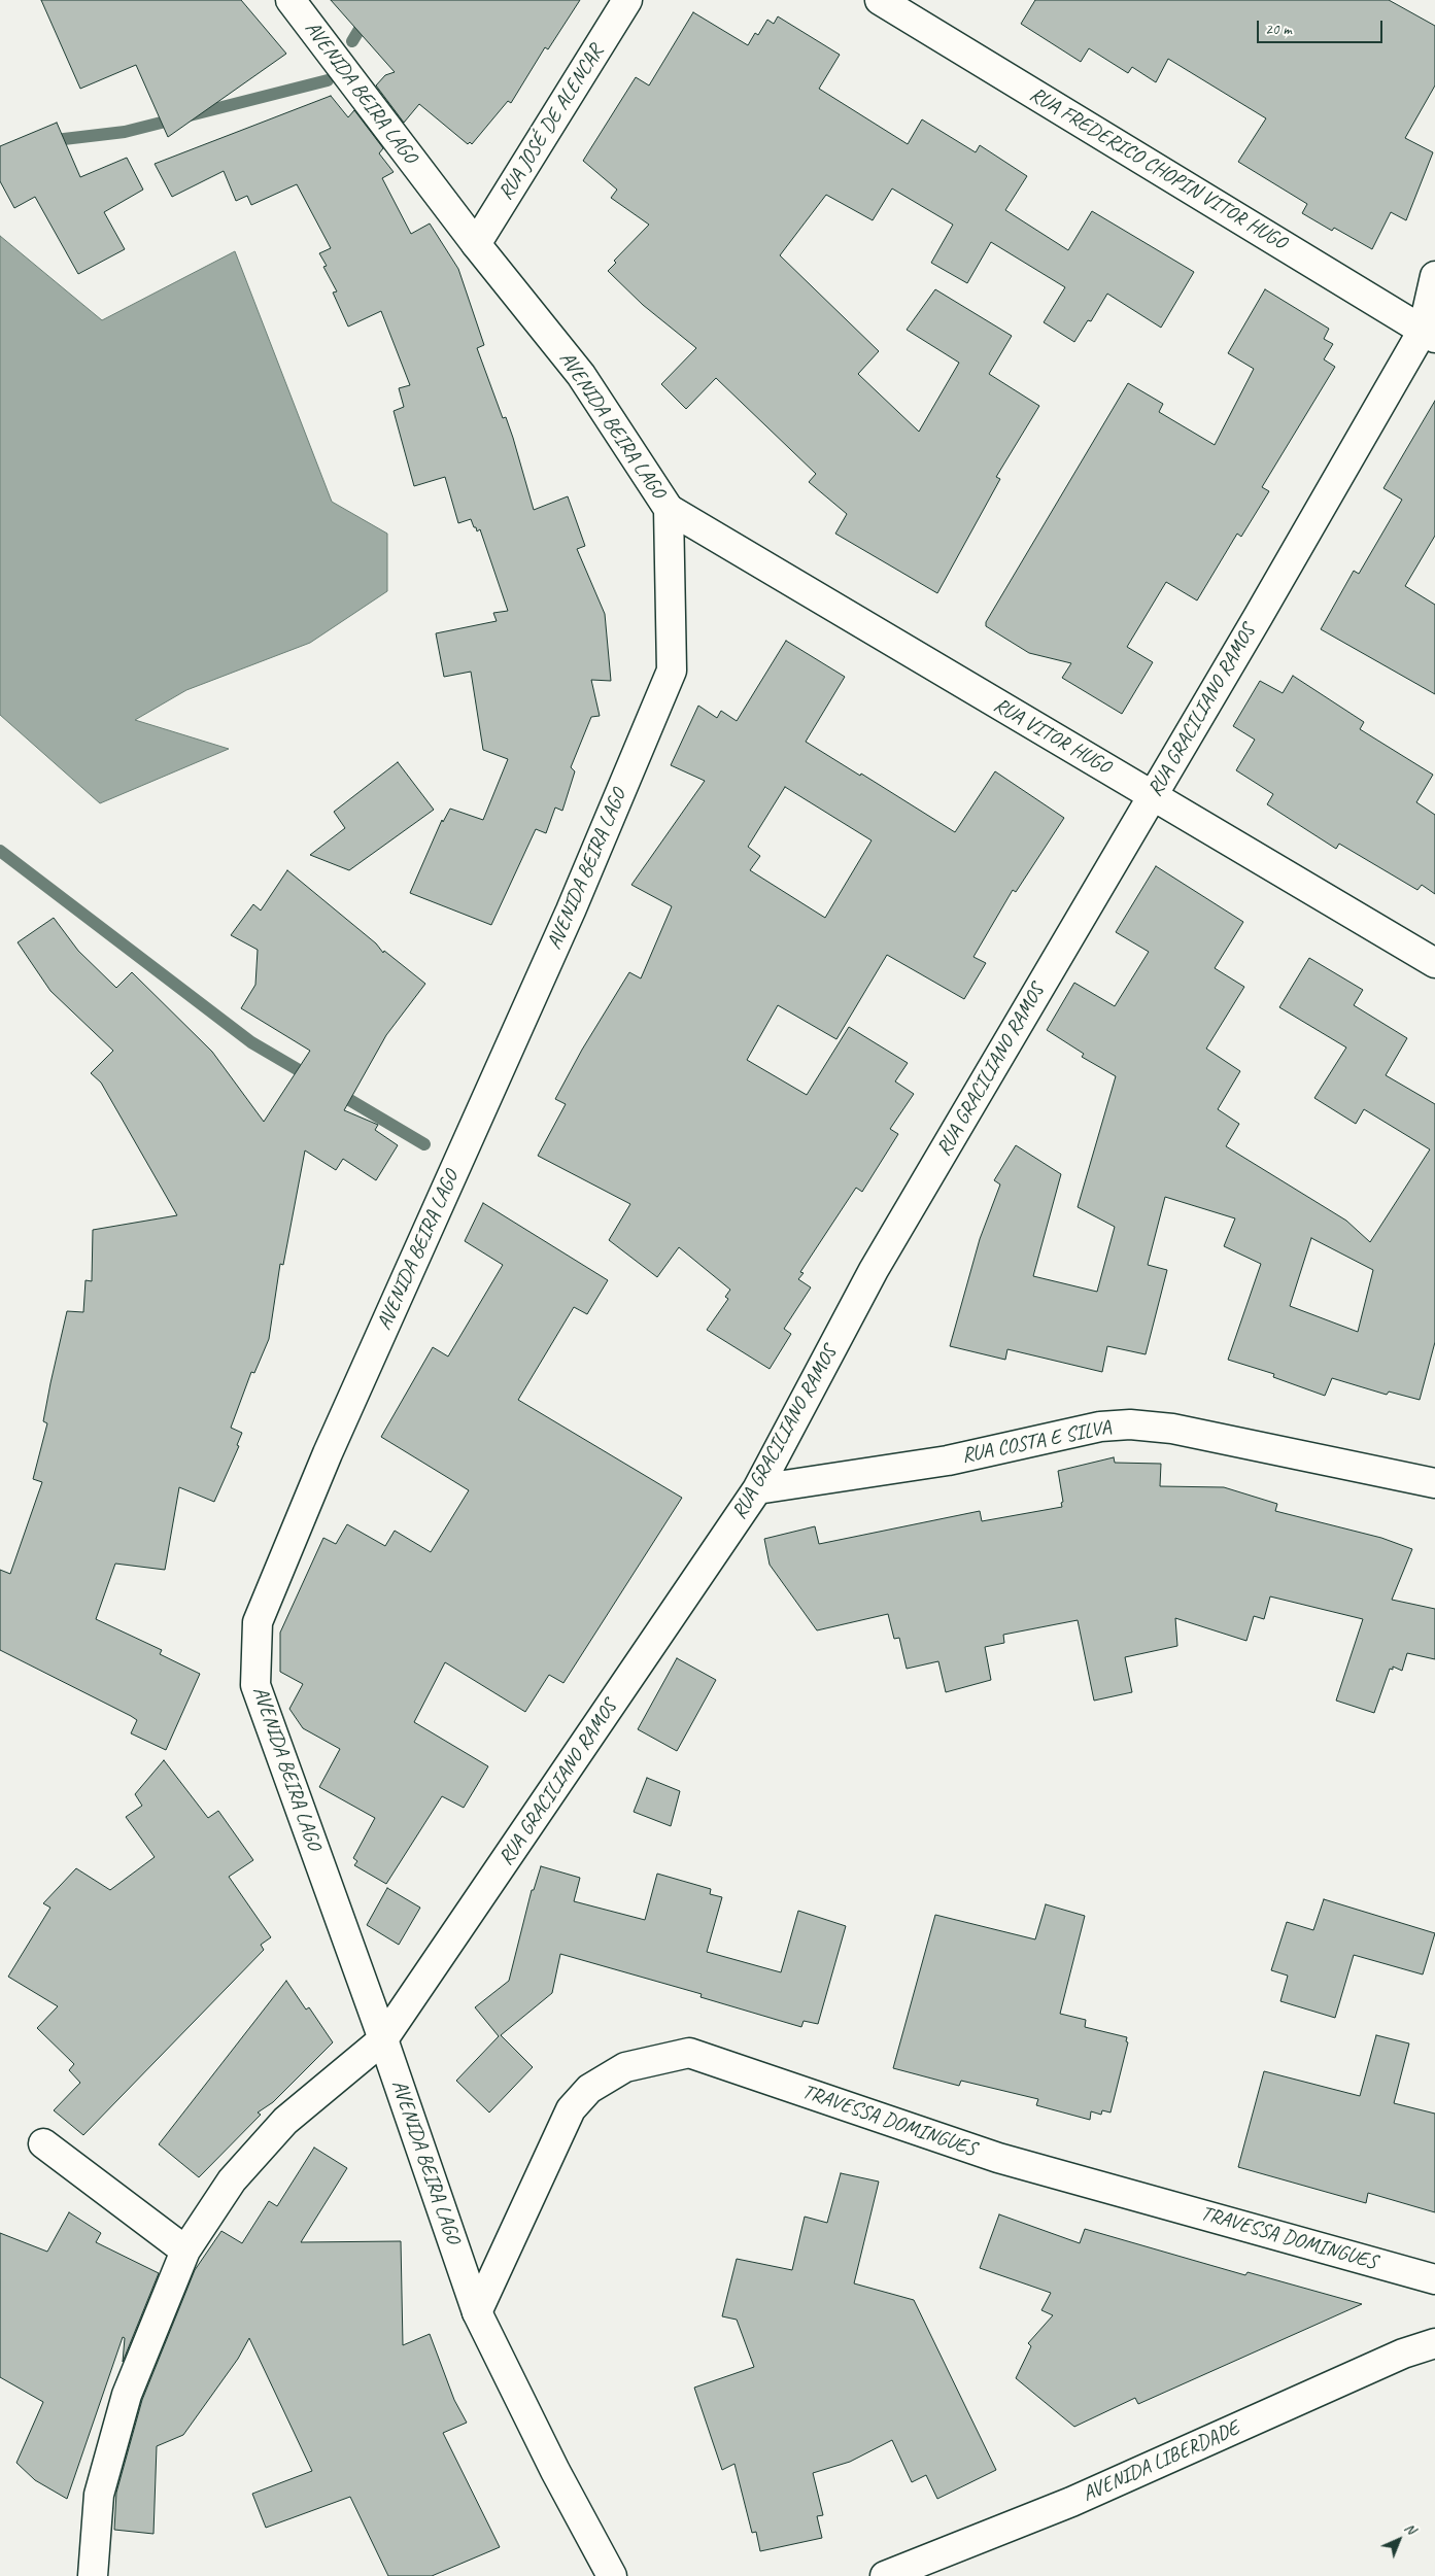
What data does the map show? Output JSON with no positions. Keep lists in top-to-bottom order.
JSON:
{
  "streets": {
    "street": [
      "AVENIDA BEIRA LAGO",
      "RUA JOSÉ DE ALENCAR",
      "RUA FREDERICO CHOPIN VITOR HUGO",
      "RUA GRACILIANO RAMOS",
      "RUA VITOR HUGO",
      "RUA COSTA E SILVA",
      "TRAVESSA DOMINGUES",
      "AVENIDA LIBERDADE"
    ]
  },
  "crossings": [
    ["AVENIDA BEIRA LAGO", "RUA JOSÉ DE ALENCAR"],
    ["AVENIDA BEIRA LAGO", "RUA GRACILIANO RAMOS"],
    ["AVENIDA BEIRA LAGO", "RUA VITOR HUGO"],
    ["AVENIDA BEIRA LAGO", "TRAVESSA DOMINGUES"],
    ["RUA FREDERICO CHOPIN VITOR HUGO", "RUA GRACILIANO RAMOS"],
    ["RUA GRACILIANO RAMOS", "RUA VITOR HUGO"],
    ["RUA GRACILIANO RAMOS", "RUA COSTA E SILVA"]
  ],
  "scale_bar": "20 m",
  "north": "top right"
}
